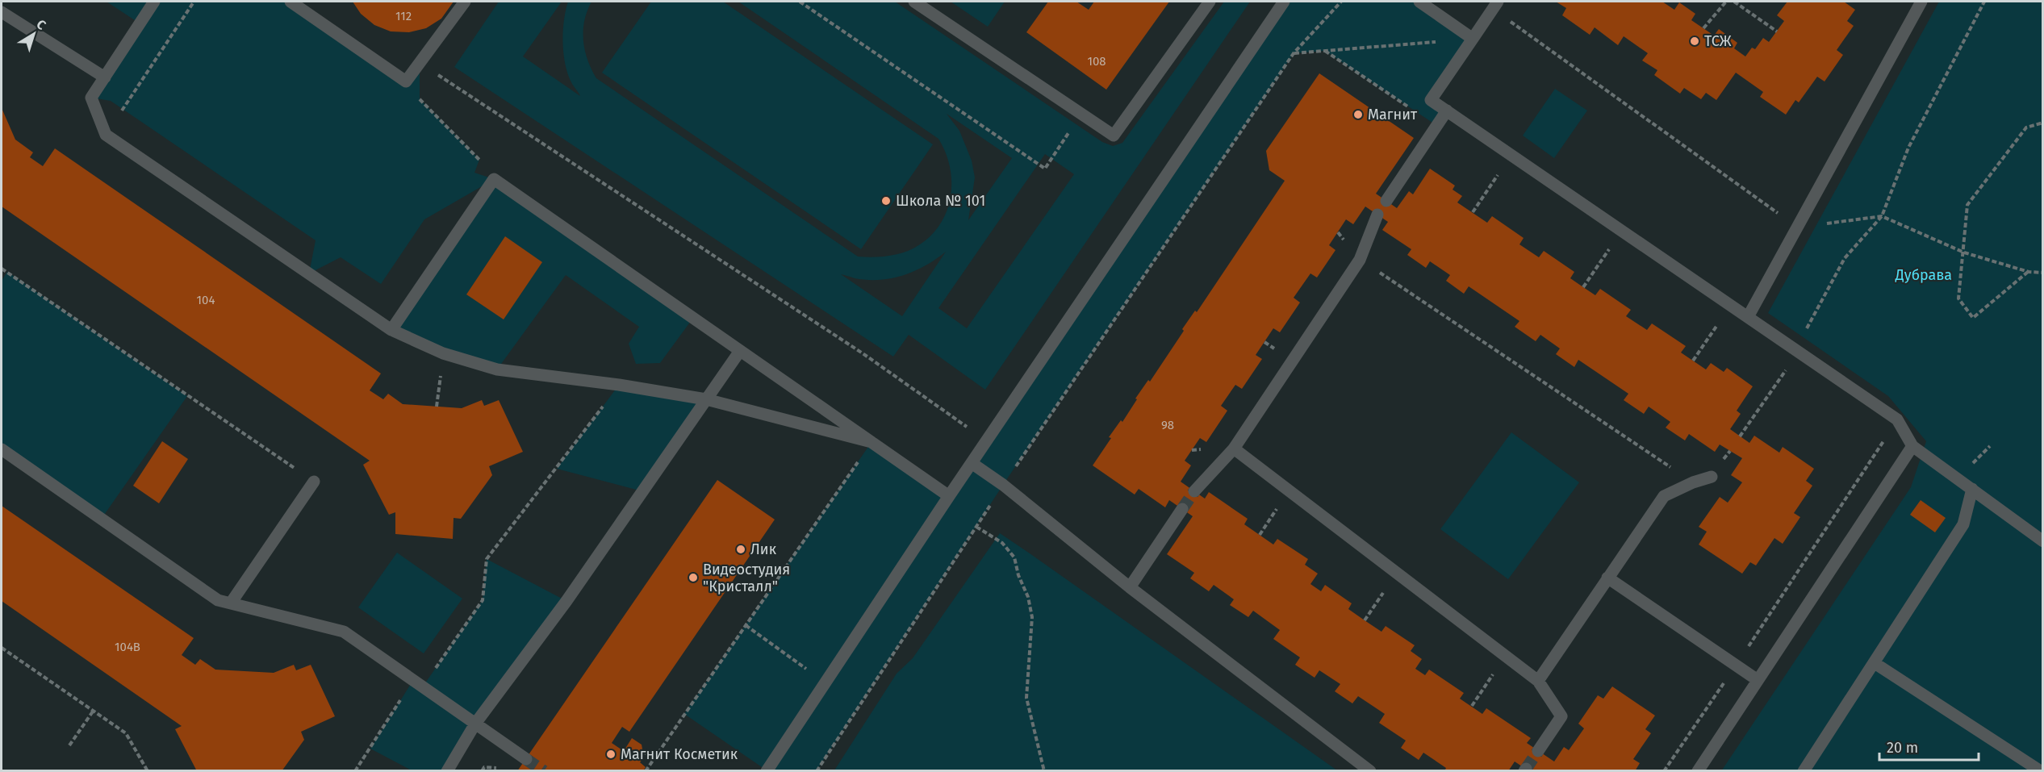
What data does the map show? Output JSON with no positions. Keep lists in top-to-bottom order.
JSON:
{
  "parks": ["Дубрава"],
  "places": [
    "ТСЖ",
    "Магнит",
    "Школа № 101",
    "Лик",
    "Видеостудия \"Кристалл\"",
    "Магнит Косметик"
  ],
  "house_numbers": [
    "112",
    "108",
    "104",
    "98",
    "104В"
  ],
  "scale_bar": "20 m",
  "north": "top right"
}
